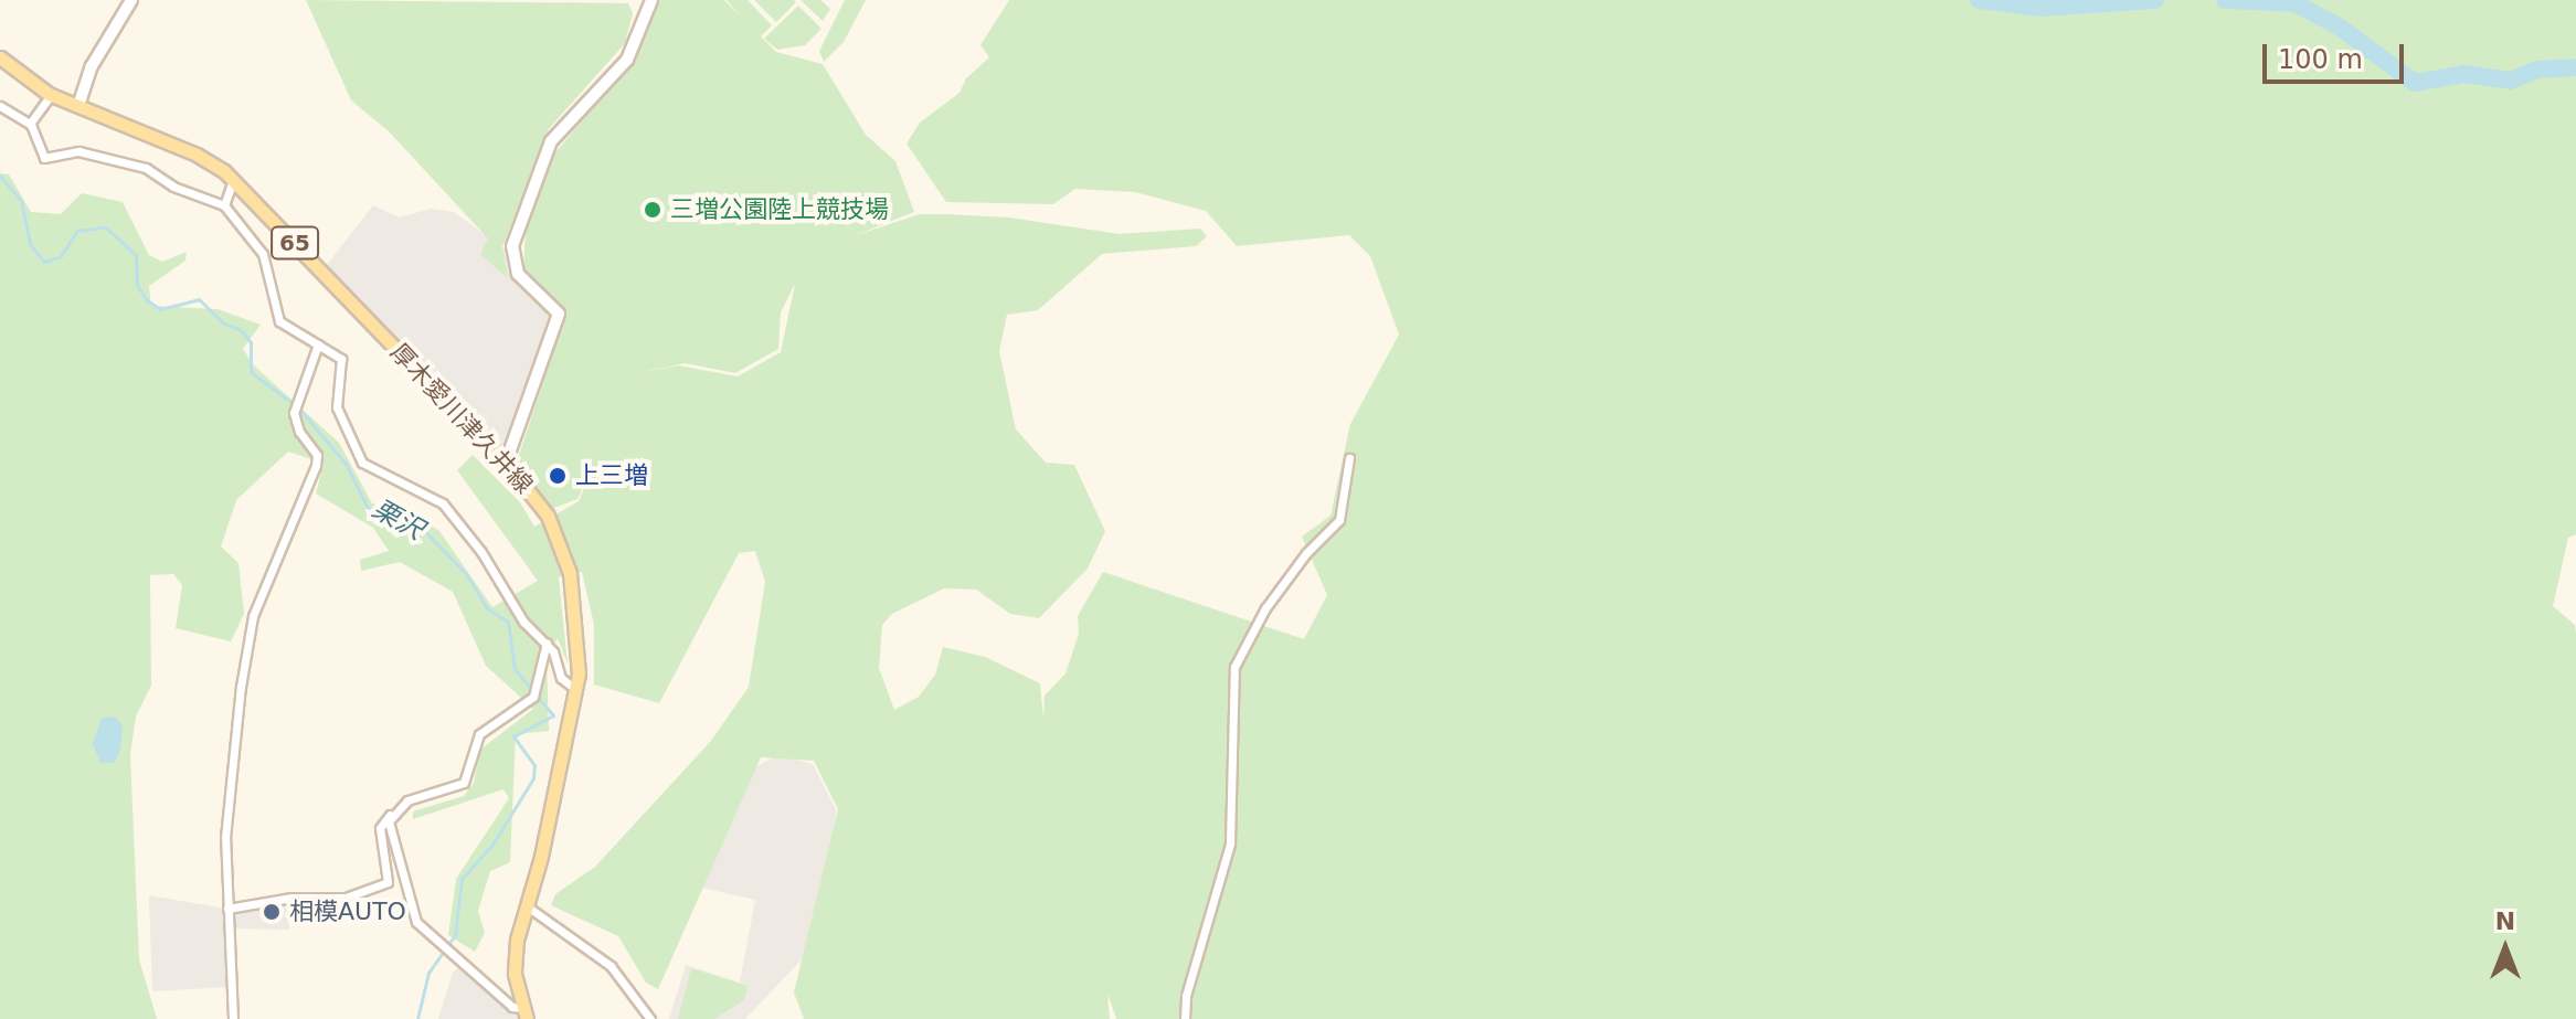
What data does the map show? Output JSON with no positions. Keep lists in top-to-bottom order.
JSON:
{
  "streets": {
    "main road": ["65", "厚木愛川津久井線"]
  },
  "water": ["栗沢"],
  "places": ["三増公園陸上競技場", "上三増", "相模AUTO"],
  "scale_bar": "100 m",
  "north": "top"
}
